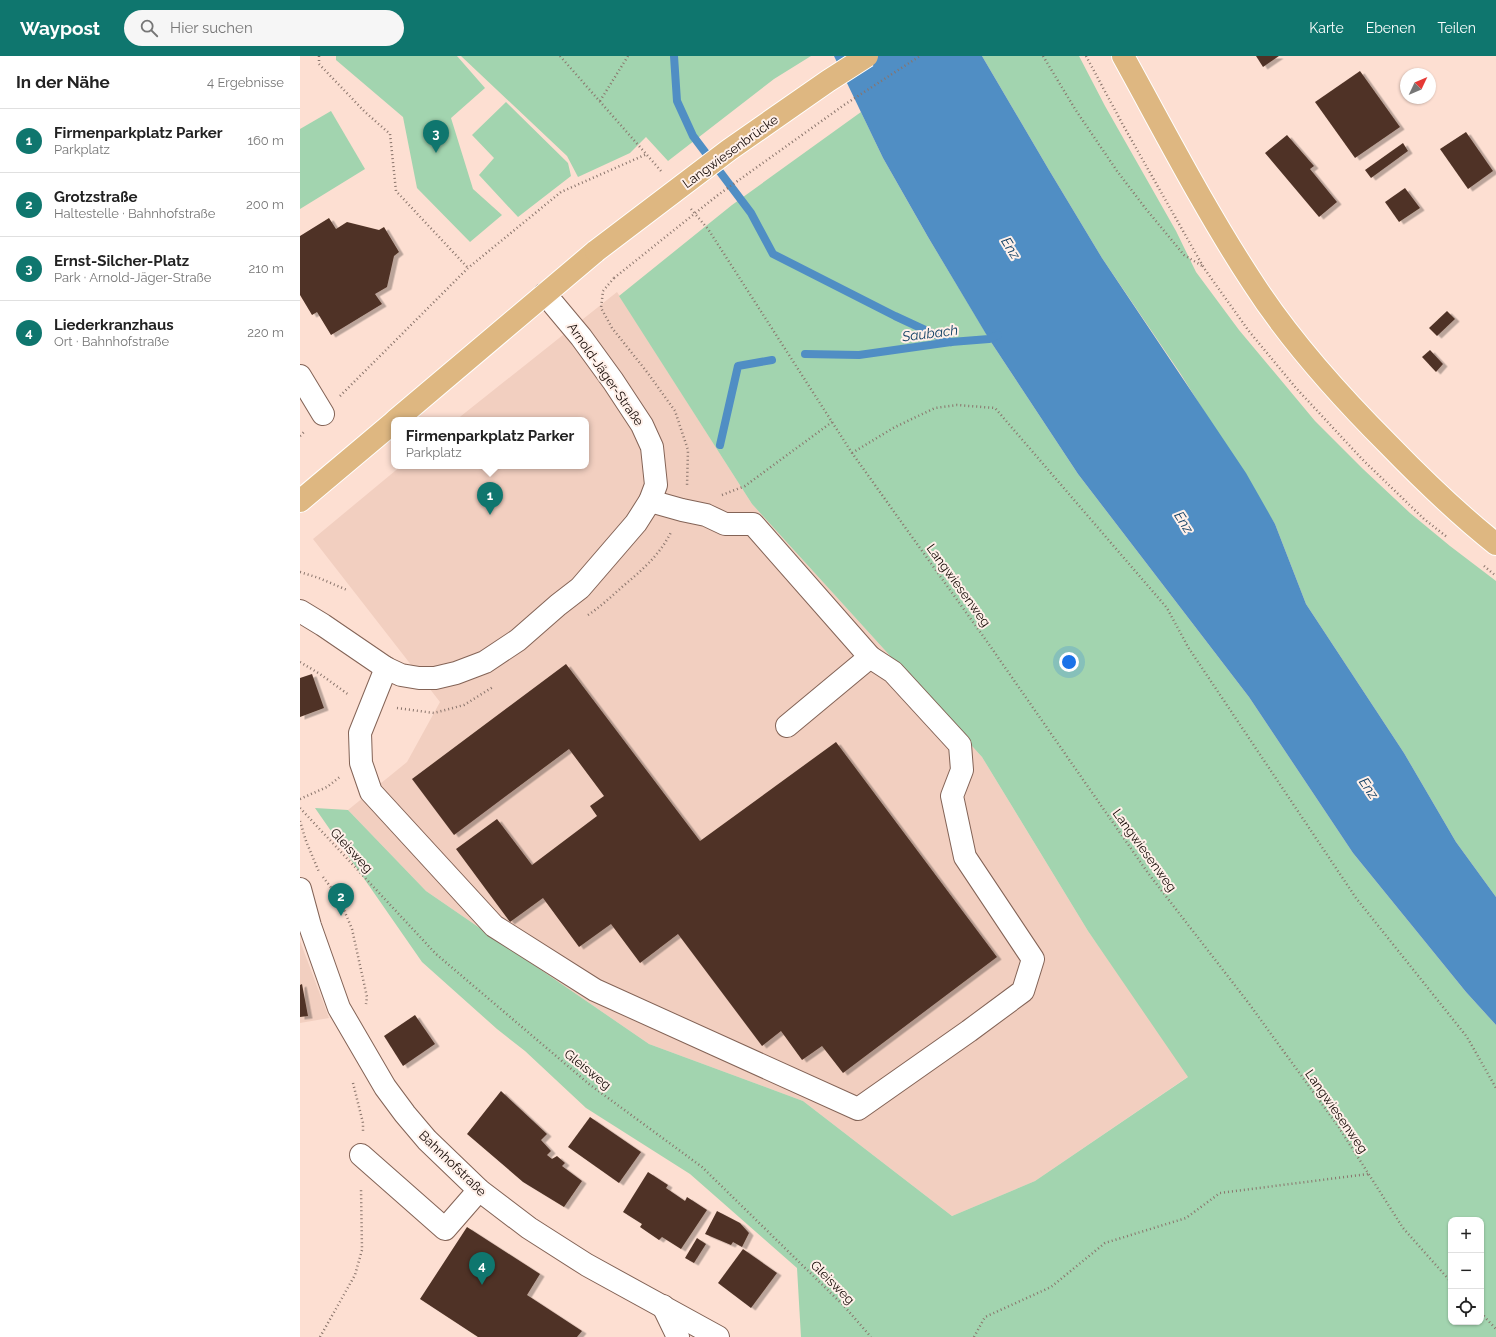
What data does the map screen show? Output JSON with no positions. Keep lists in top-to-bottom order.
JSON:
{
  "streets": {
    "main road": ["Langwiesenbrücke"],
    "street": ["Arnold-Jäger-Straße", "Bahnhofstraße"],
    "path": ["Langwiesenweg", "Gleisweg"]
  },
  "crossings": [
    ["Langwiesenbrücke", "Arnold-Jäger-Straße"]
  ],
  "water": ["Enz", "Saubach"],
  "north": "top right",
  "page": {
    "header": "Waypost",
    "search": "Hier suchen",
    "nav": ["Karte", "Ebenen", "Teilen"],
    "heading": ["In der Nähe", "4 Ergebnisse"],
    "list": [
      {
        "mark": "1",
        "name": "Firmenparkplatz Parker",
        "note": "Parkplatz",
        "value": "160 m"
      },
      {
        "mark": "2",
        "name": "Grotzstraße",
        "note": "Haltestelle · Bahnhofstraße",
        "value": "200 m"
      },
      {
        "mark": "3",
        "name": "Ernst-Silcher-Platz",
        "note": "Park · Arnold-Jäger-Straße",
        "value": "210 m"
      },
      {
        "mark": "4",
        "name": "Liederkranzhaus",
        "note": "Ort · Bahnhofstraße",
        "value": "220 m"
      }
    ],
    "pins": [
      "3",
      "1",
      "2",
      "4"
    ],
    "popup": ["Firmenparkplatz Parker", "Parkplatz"],
    "map_buttons": ["+", "−"]
  }
}
